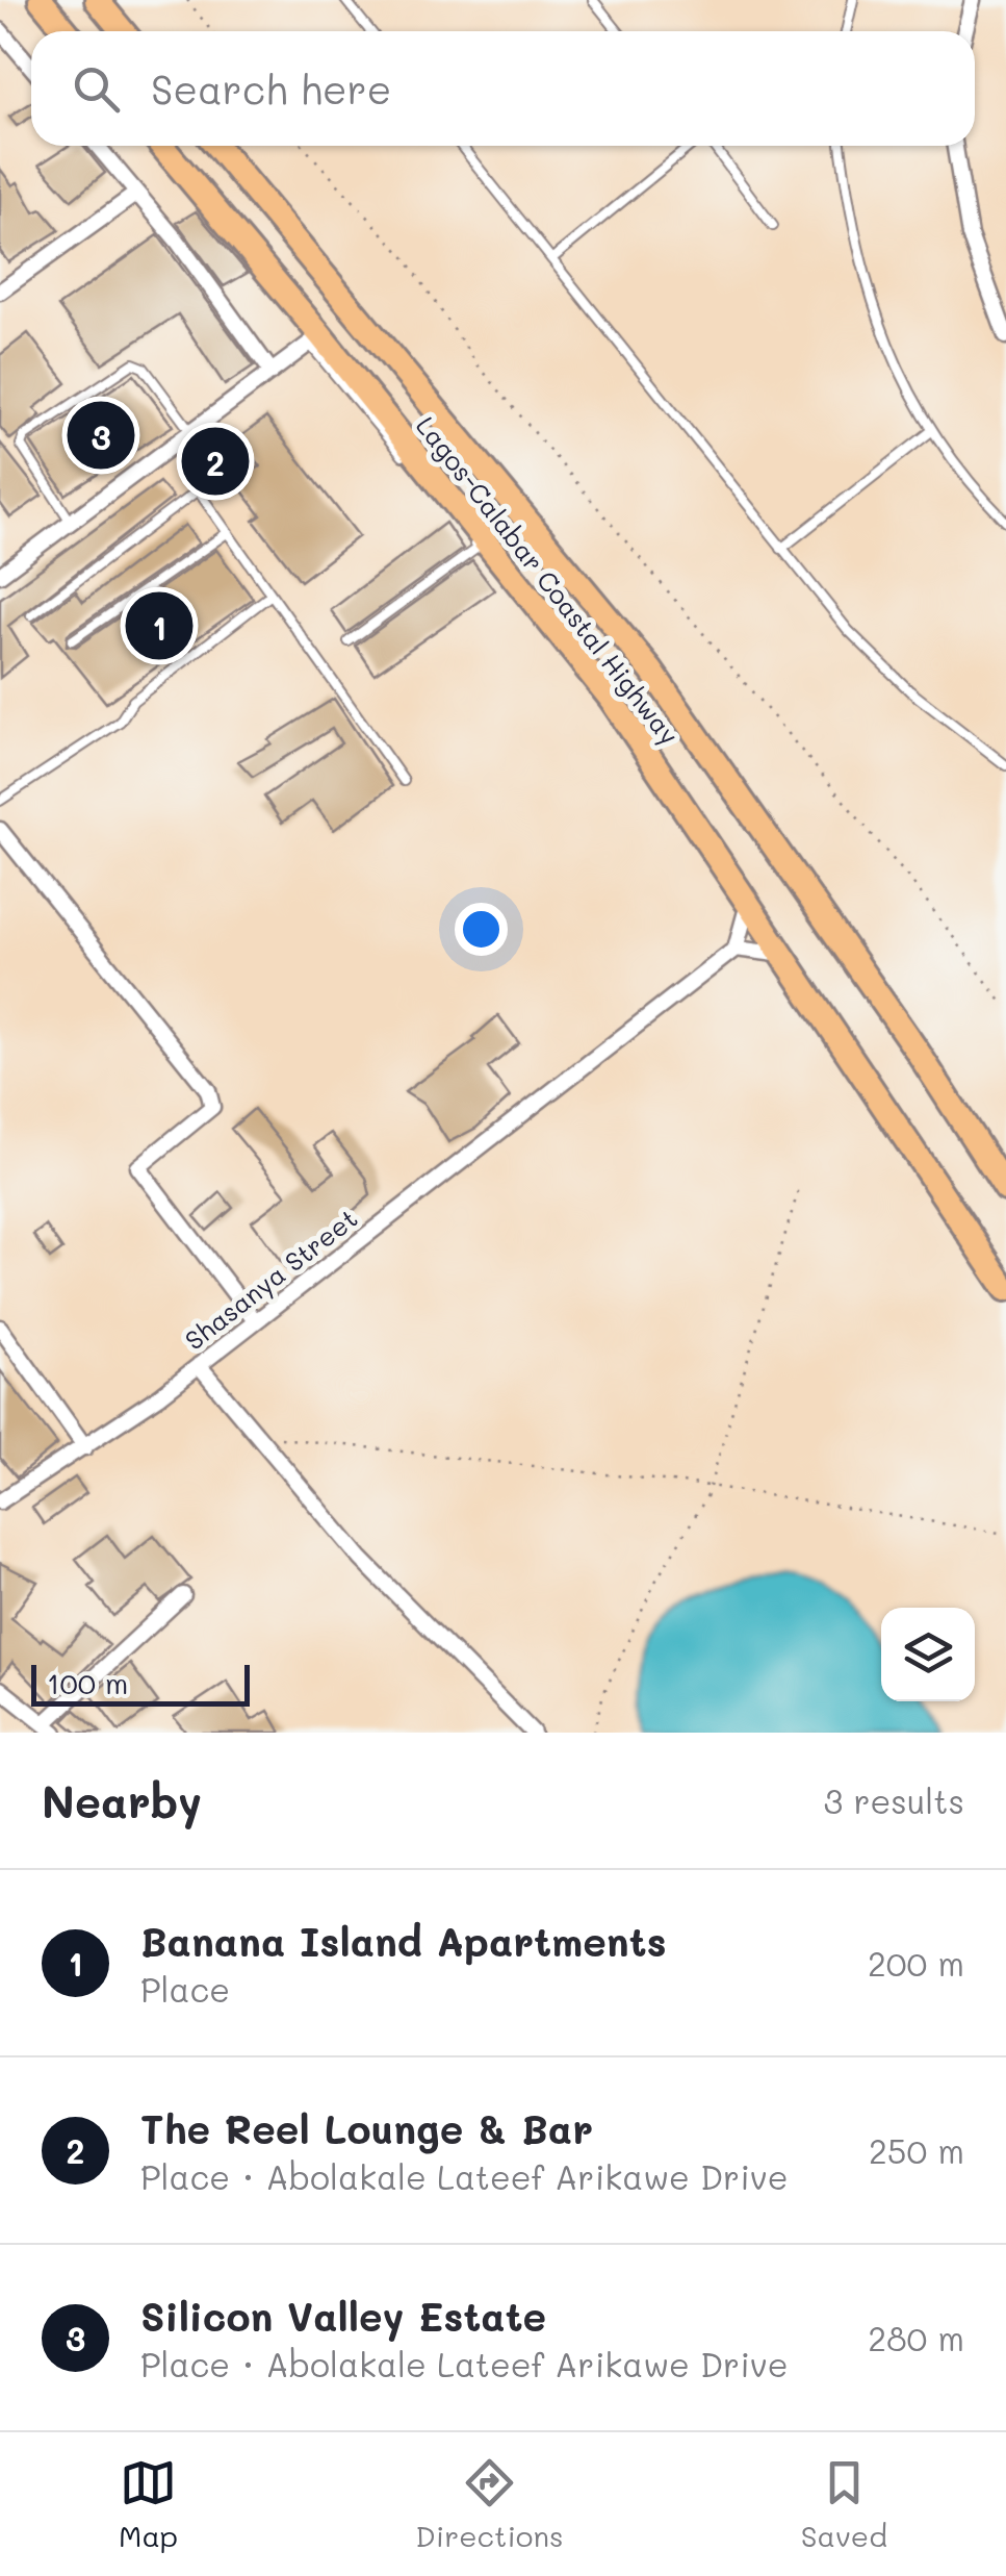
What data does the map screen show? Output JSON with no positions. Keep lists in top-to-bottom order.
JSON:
{
  "streets": {
    "highway": ["Lagos-Calabar Coastal Highway"],
    "street": ["Shasanya Street"]
  },
  "scale_bar": "100 m",
  "page": {
    "search": "Search here",
    "pins": ["3", "2", "1"],
    "scale": "100 m",
    "heading": ["Nearby", "3 results"],
    "list": [
      {
        "mark": "1",
        "name": "Banana Island Apartments",
        "note": "Place",
        "value": "200 m"
      },
      {
        "mark": "2",
        "name": "The Reel Lounge & Bar",
        "note": "Place · Abolakale Lateef Arikawe Drive",
        "value": "250 m"
      },
      {
        "mark": "3",
        "name": "Silicon Valley Estate",
        "note": "Place · Abolakale Lateef Arikawe Drive",
        "value": "280 m"
      }
    ],
    "nav": ["Map", "Directions", "Saved"]
  }
}
